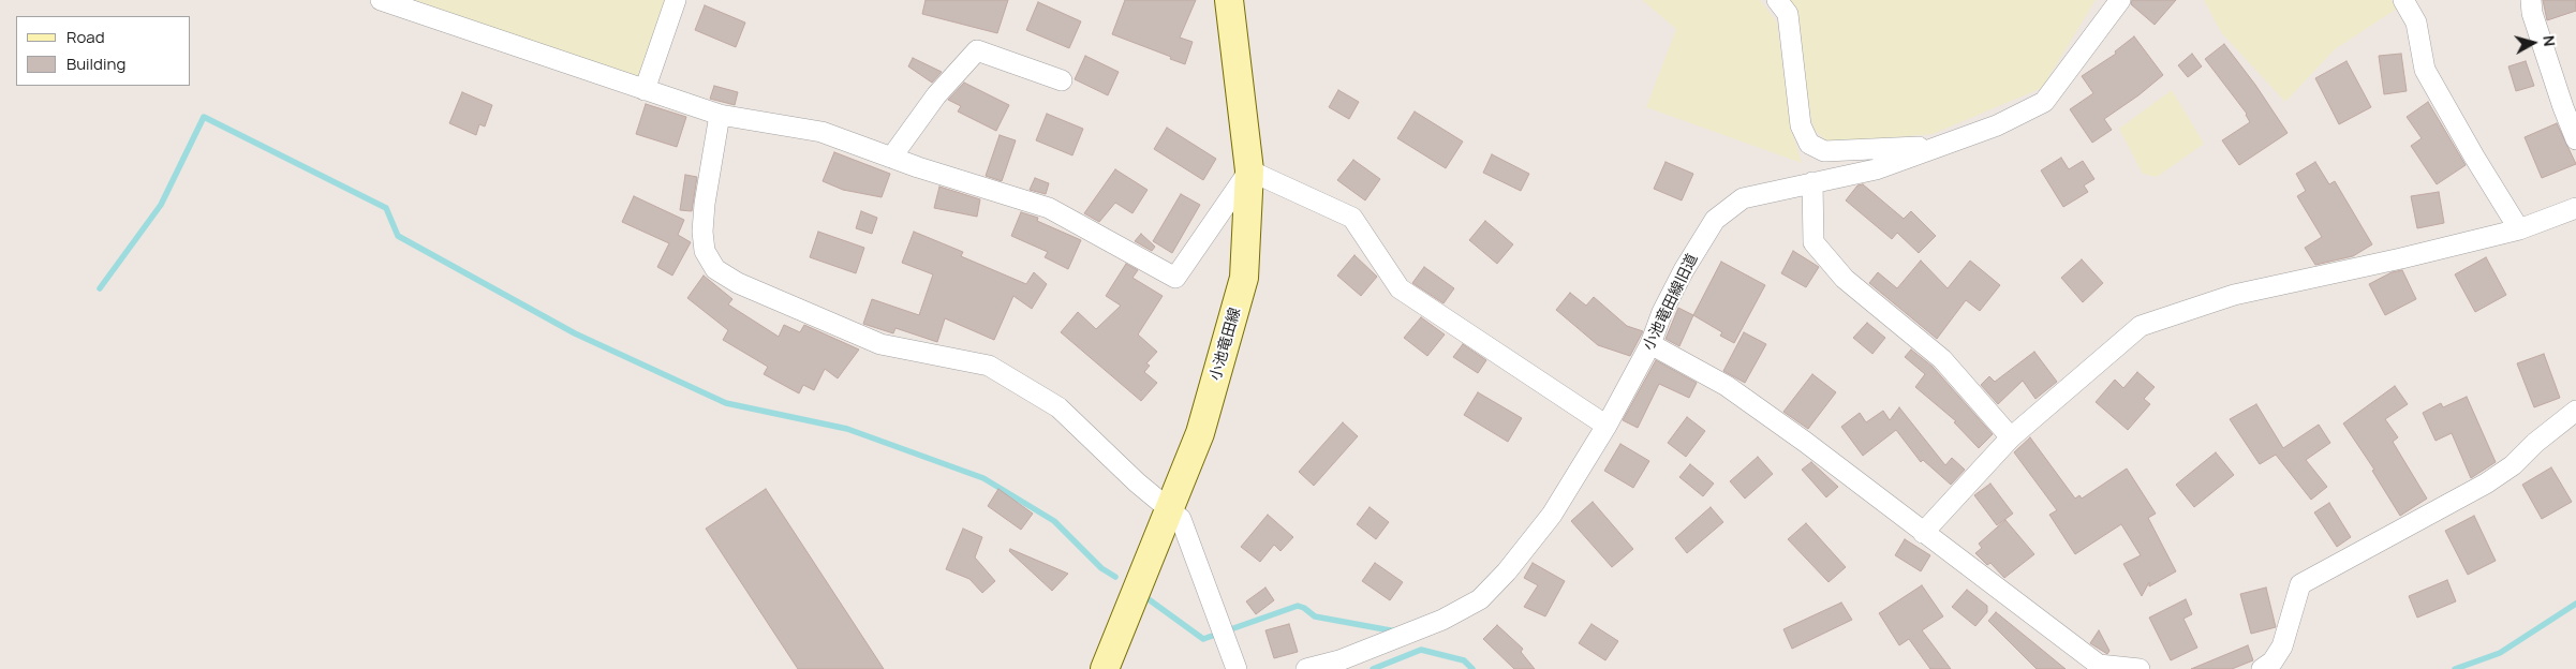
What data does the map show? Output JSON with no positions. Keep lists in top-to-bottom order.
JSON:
{
  "streets": {
    "main road": ["小池竜田線"],
    "street": ["小池竜田線旧道"]
  },
  "legend": ["Road", "Building"],
  "north": "right"
}
